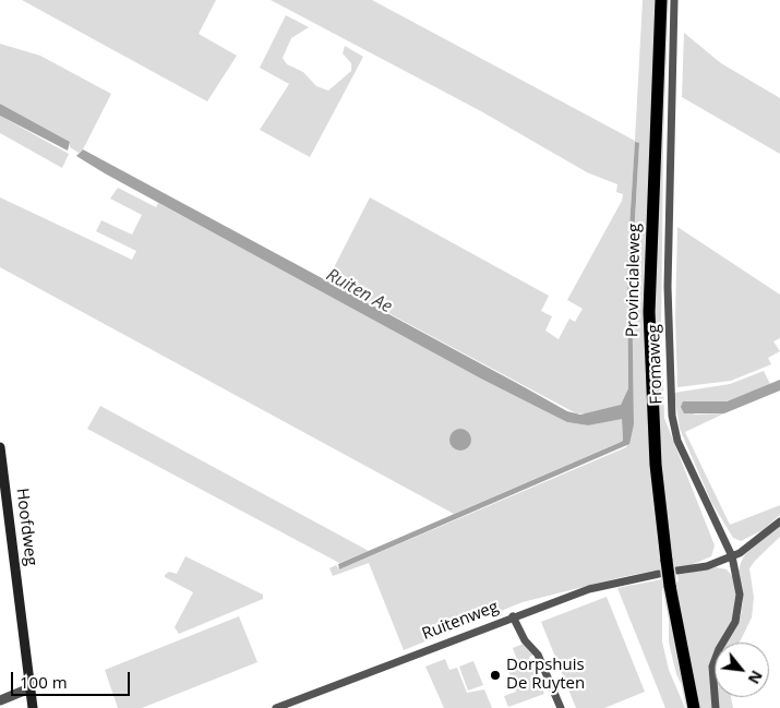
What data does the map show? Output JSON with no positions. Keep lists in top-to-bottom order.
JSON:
{
  "streets": {
    "highway": ["Provincialeweg"],
    "main road": ["Hoofdweg"],
    "street": ["Fromaweg", "Ruitenweg"]
  },
  "water": ["Ruiten Ae"],
  "places": ["Dorpshuis De Ruyten"],
  "scale_bar": "100 m",
  "north": "bottom right"
}
